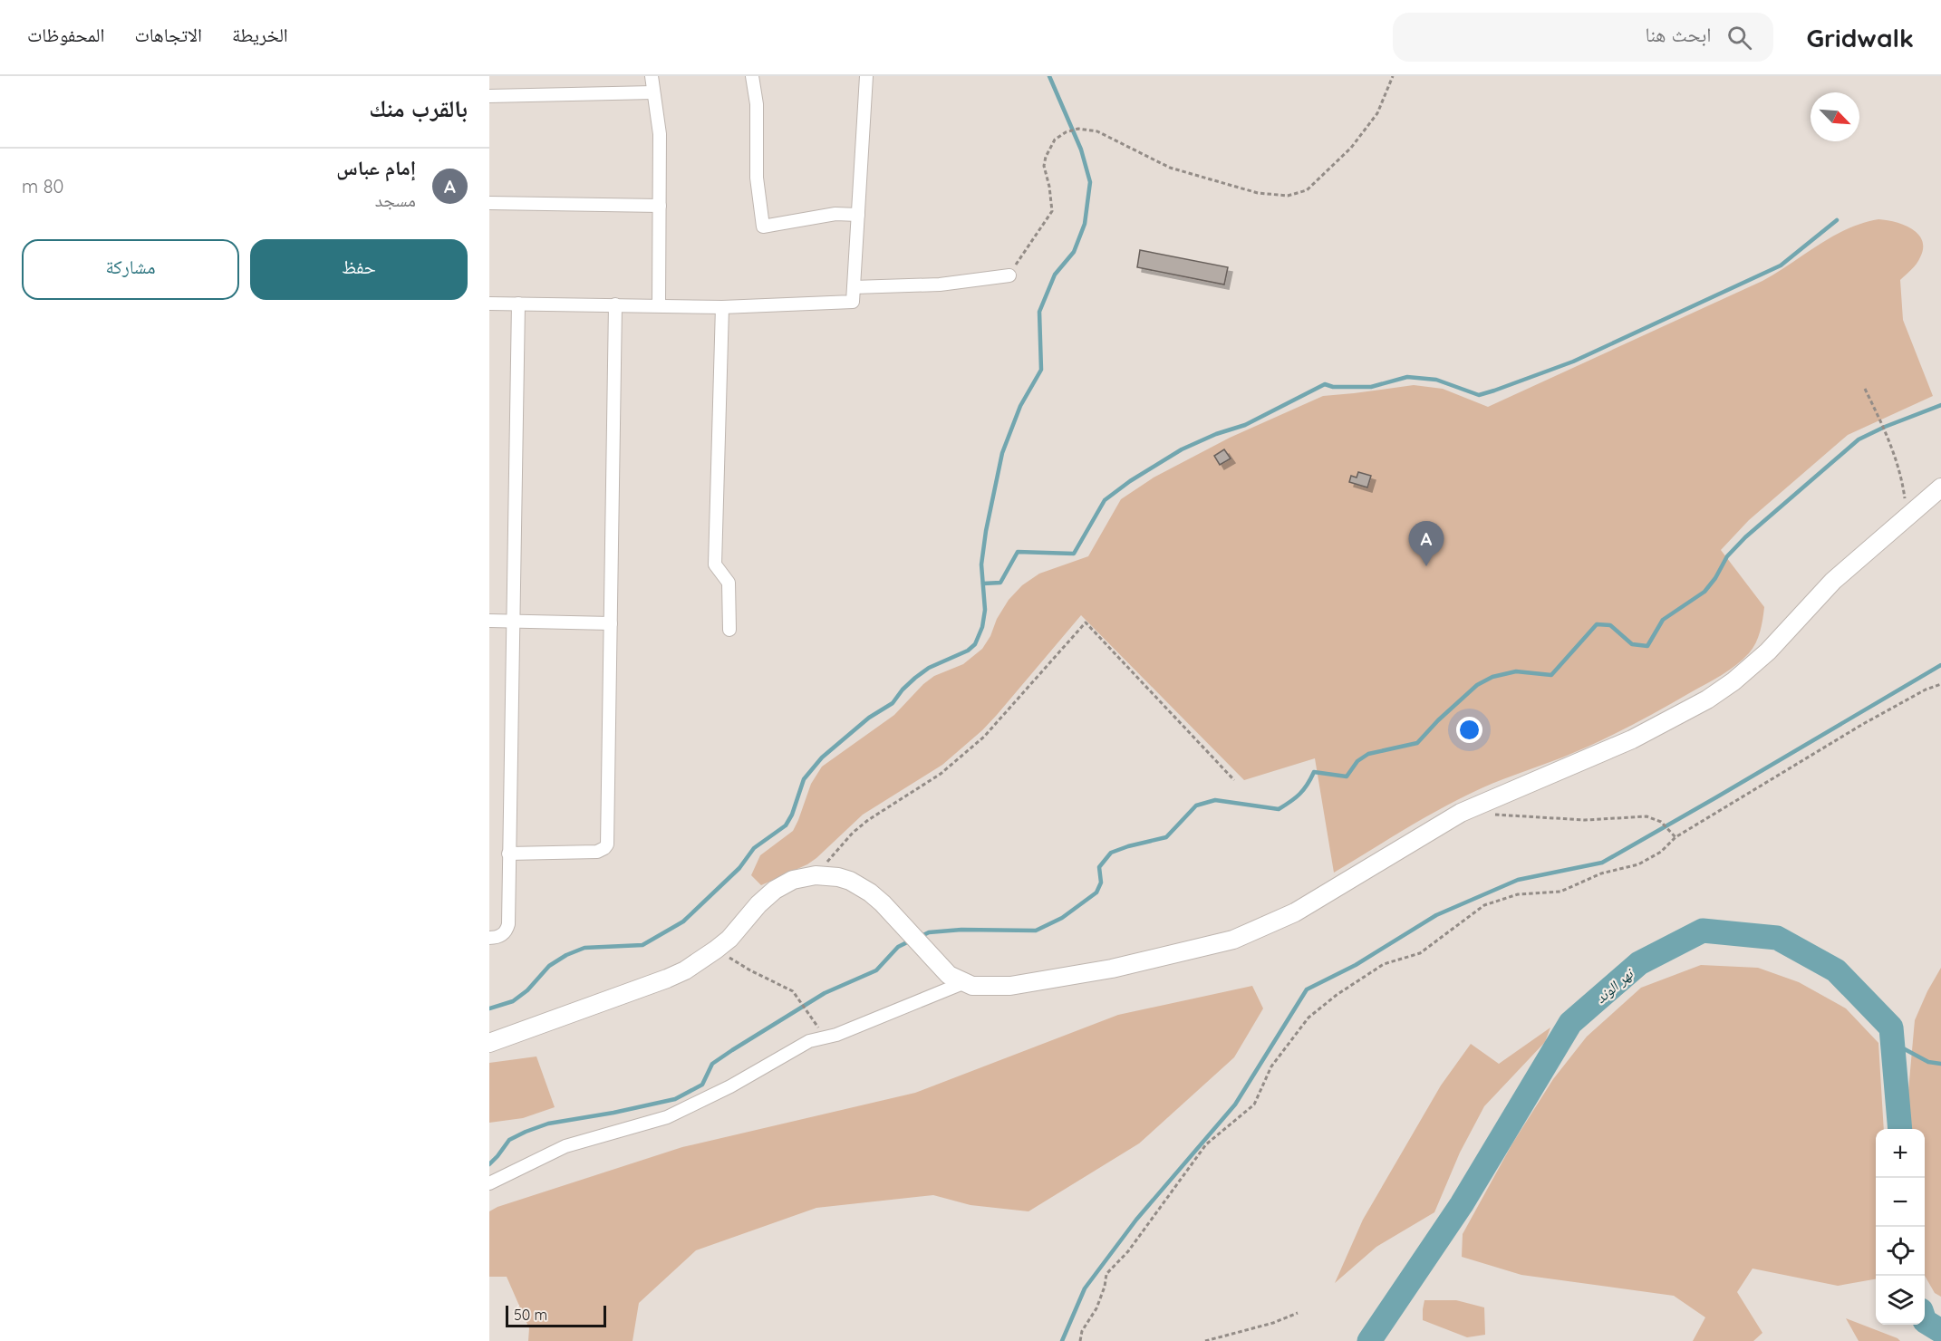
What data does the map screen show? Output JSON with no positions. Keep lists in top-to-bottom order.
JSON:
{
  "water": ["نهر الوند"],
  "scale_bar": "50 m",
  "north": "bottom right",
  "page": {
    "header": "Gridwalk",
    "search": "ابحث هنا",
    "nav": ["الخريطة", "الاتجاهات", "المحفوظات"],
    "heading": "بالقرب منك",
    "list": [
      {
        "mark": "A",
        "name": "إمام عباس",
        "note": "مسجد",
        "value": "80 m"
      }
    ],
    "buttons": ["حفظ", "مشاركة"],
    "pins": "A",
    "map_buttons": ["+", "−"],
    "scale": "50 m"
  }
}
